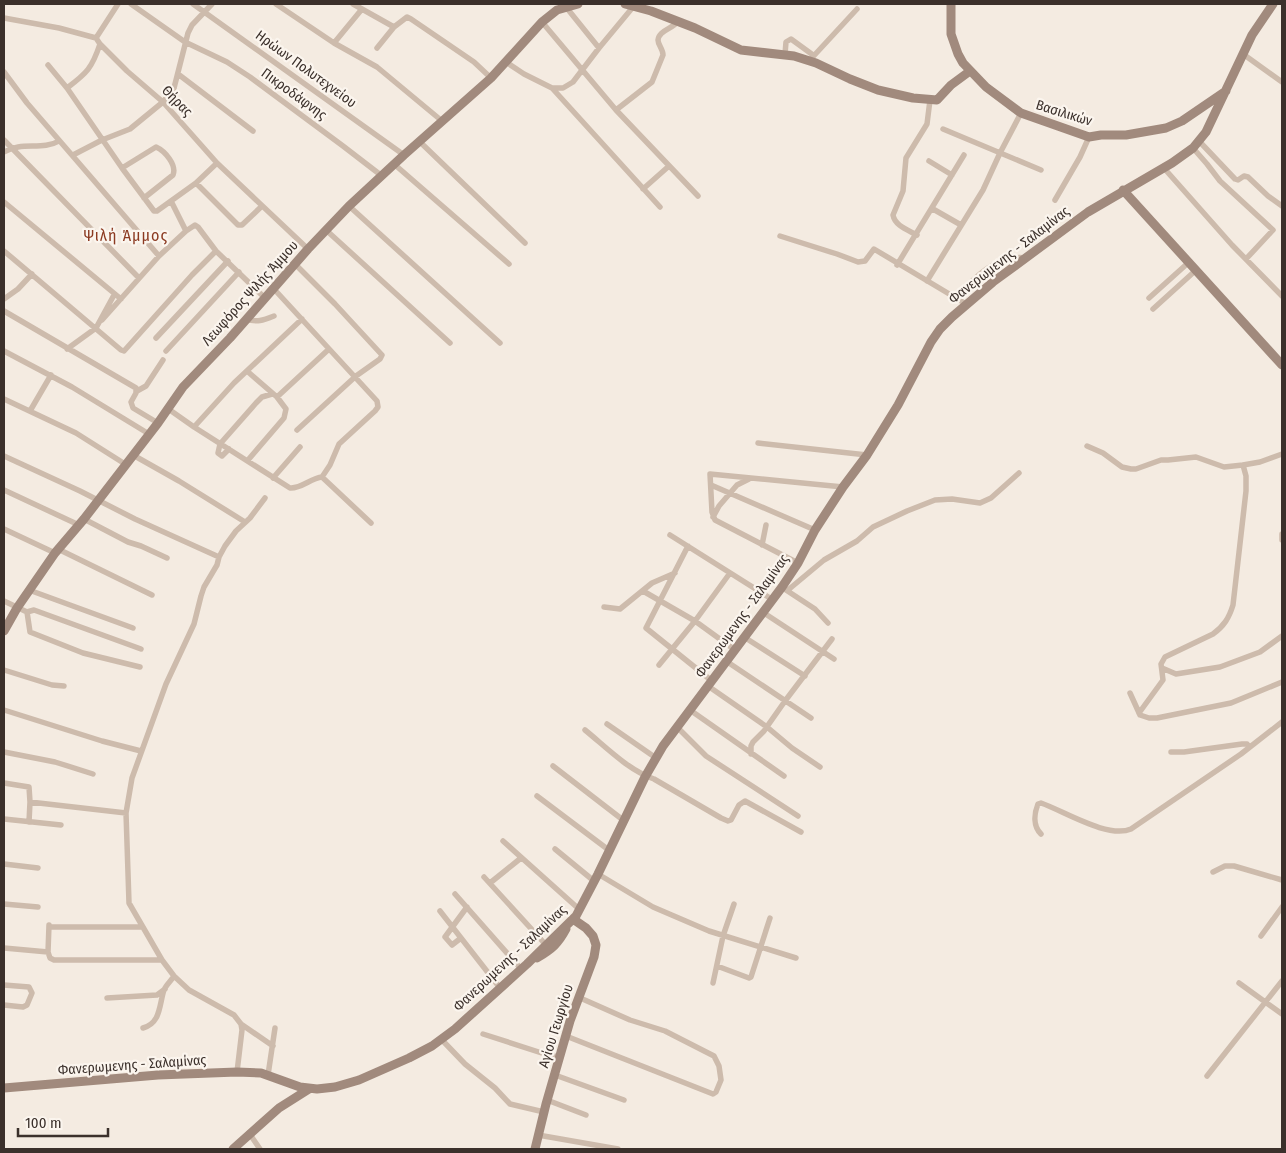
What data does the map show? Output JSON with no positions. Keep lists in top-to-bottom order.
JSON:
{
  "streets": {
    "street": [
      "Ηρώων Πολυτεχνείου",
      "Πικροδάφνης",
      "Θήρας",
      "Βασιλικών",
      "Φανερωμενης - Σαλαμίνας",
      "Λεωφόρος Ψιλής Άμμου",
      "Αγίου Γεωργίου"
    ]
  },
  "crossings": [
    ["Ηρώων Πολυτεχνείου", "Λεωφόρος Ψιλής Άμμου"],
    ["Πικροδάφνης", "Λεωφόρος Ψιλής Άμμου"],
    ["Θήρας", "Λεωφόρος Ψιλής Άμμου"],
    ["Βασιλικών", "Φανερωμενης - Σαλαμίνας"],
    ["Φανερωμενης - Σαλαμίνας", "Αγίου Γεωργίου"]
  ],
  "districts": ["Ψιλή Άμμος"],
  "scale_bar": "100 m"
}
